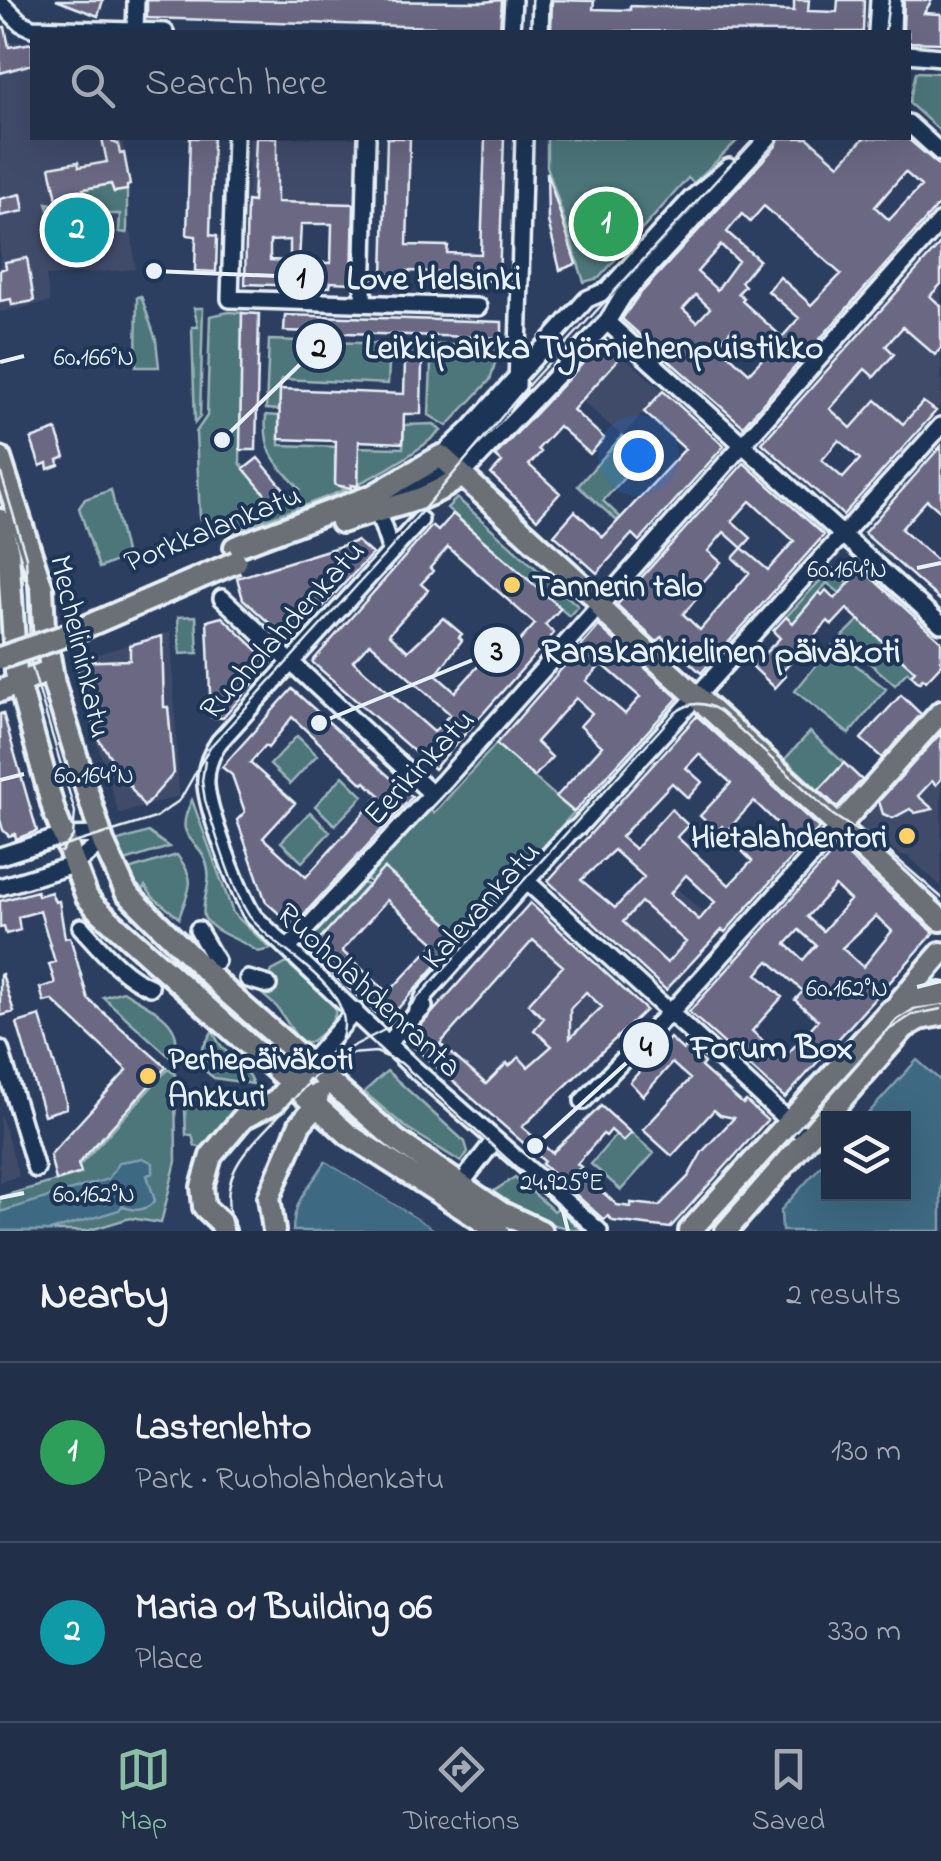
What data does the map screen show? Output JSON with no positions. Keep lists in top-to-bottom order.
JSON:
{
  "streets": {
    "main road": ["Porkkalankatu", "Ruoholahdenkatu", "Mechelininkatu"],
    "street": ["Eerikinkatu", "Kalevankatu", "Ruoholahdenranta"]
  },
  "crossings": [
    ["Porkkalankatu", "Ruoholahdenkatu"],
    ["Ruoholahdenkatu", "Ruoholahdenranta"],
    ["Kalevankatu", "Ruoholahdenranta"]
  ],
  "places": [
    "Love Helsinki",
    "Leikkipaikka Työmiehenpuistikko",
    "Tannerin talo",
    "Ranskankielinen päiväkoti",
    "Hietalahdentori",
    "Perhepäiväkoti Ankkuri",
    "Forum Box"
  ],
  "page": {
    "search": "Search here",
    "pins": ["1", "2"],
    "heading": ["Nearby", "2 results"],
    "list": [
      {
        "mark": "1",
        "name": "Lastenlehto",
        "note": "Park · Ruoholahdenkatu",
        "value": "130 m"
      },
      {
        "mark": "2",
        "name": "Maria 01 Building 06",
        "note": "Place",
        "value": "330 m"
      }
    ],
    "nav": ["Map", "Directions", "Saved"]
  },
  "coordinates": [
    "60.166°N",
    "60.164°N",
    "60.162°N",
    "24.925°E"
  ]
}
